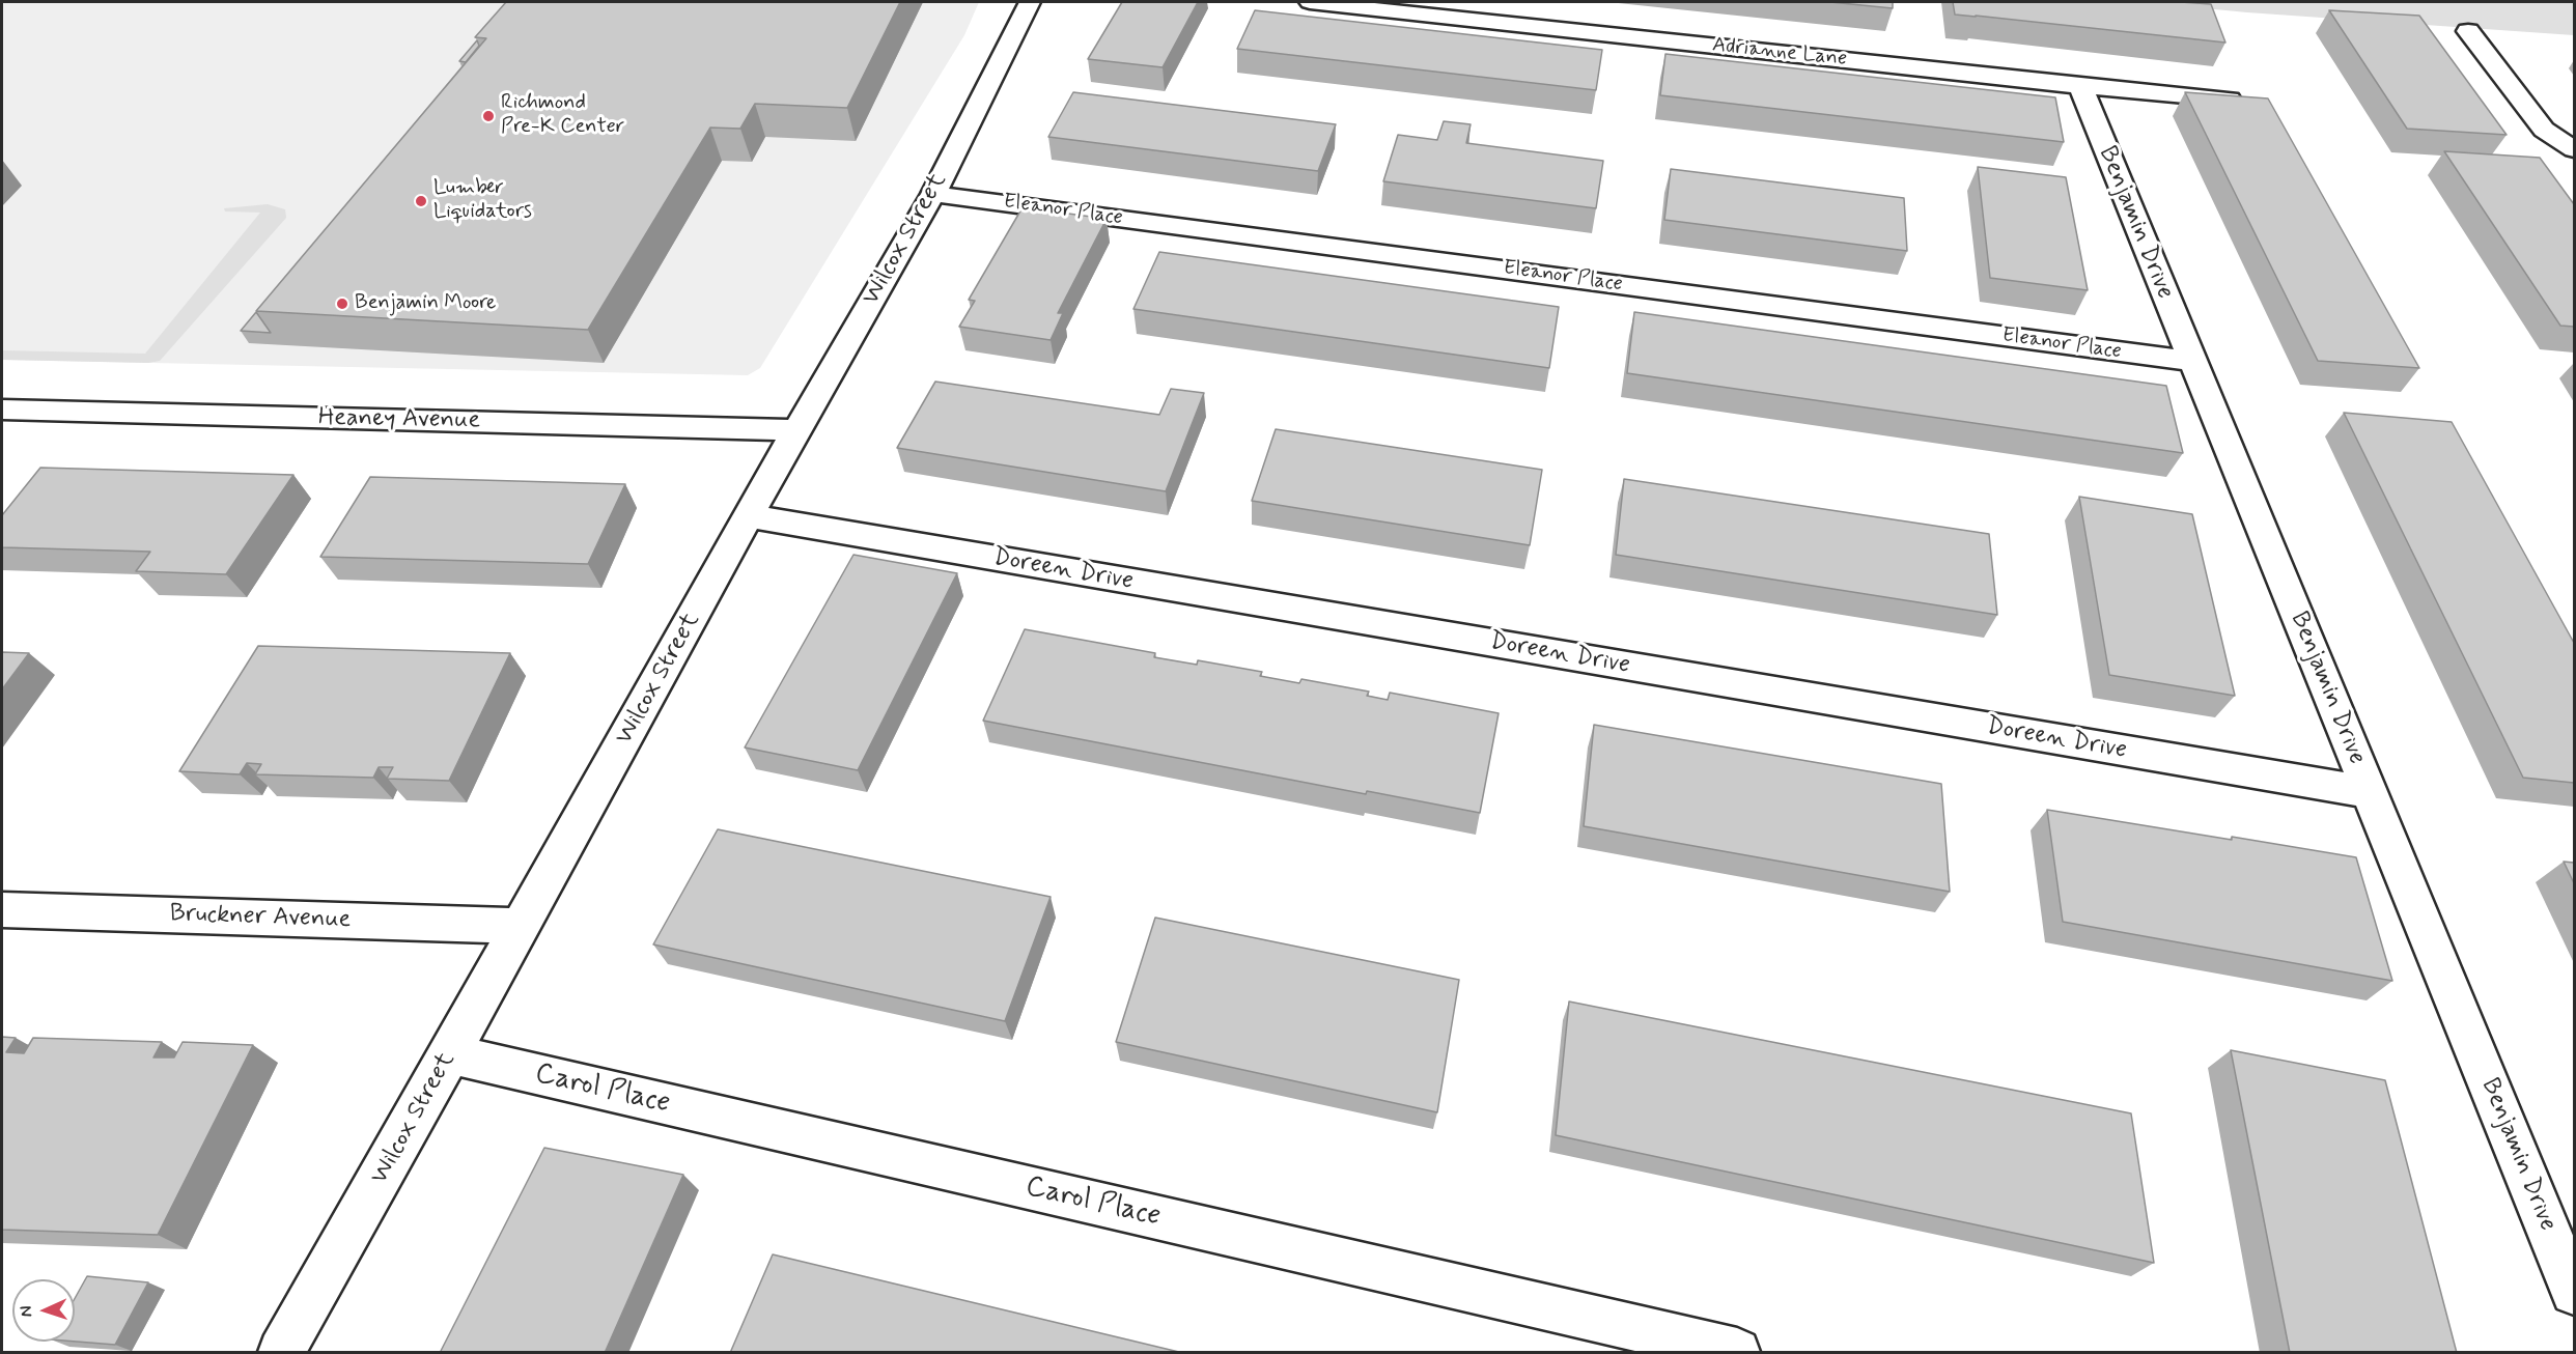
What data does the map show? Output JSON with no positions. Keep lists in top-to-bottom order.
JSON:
{
  "streets": {
    "street": [
      "Adrianne Lane",
      "Eleanor Place",
      "Benjamin Drive",
      "Wilcox Street",
      "Heaney Avenue",
      "Doreen Drive",
      "Bruckner Avenue",
      "Carol Place"
    ]
  },
  "crossings": [
    ["Adrianne Lane", "Benjamin Drive"],
    ["Eleanor Place", "Benjamin Drive"],
    ["Eleanor Place", "Wilcox Street"],
    ["Benjamin Drive", "Doreen Drive"],
    ["Wilcox Street", "Heaney Avenue"],
    ["Wilcox Street", "Doreen Drive"],
    ["Wilcox Street", "Bruckner Avenue"],
    ["Wilcox Street", "Carol Place"]
  ],
  "places": ["Richmond Pre-K Center", "Lumber Liquidators", "Benjamin Moore"],
  "north": "left"
}
